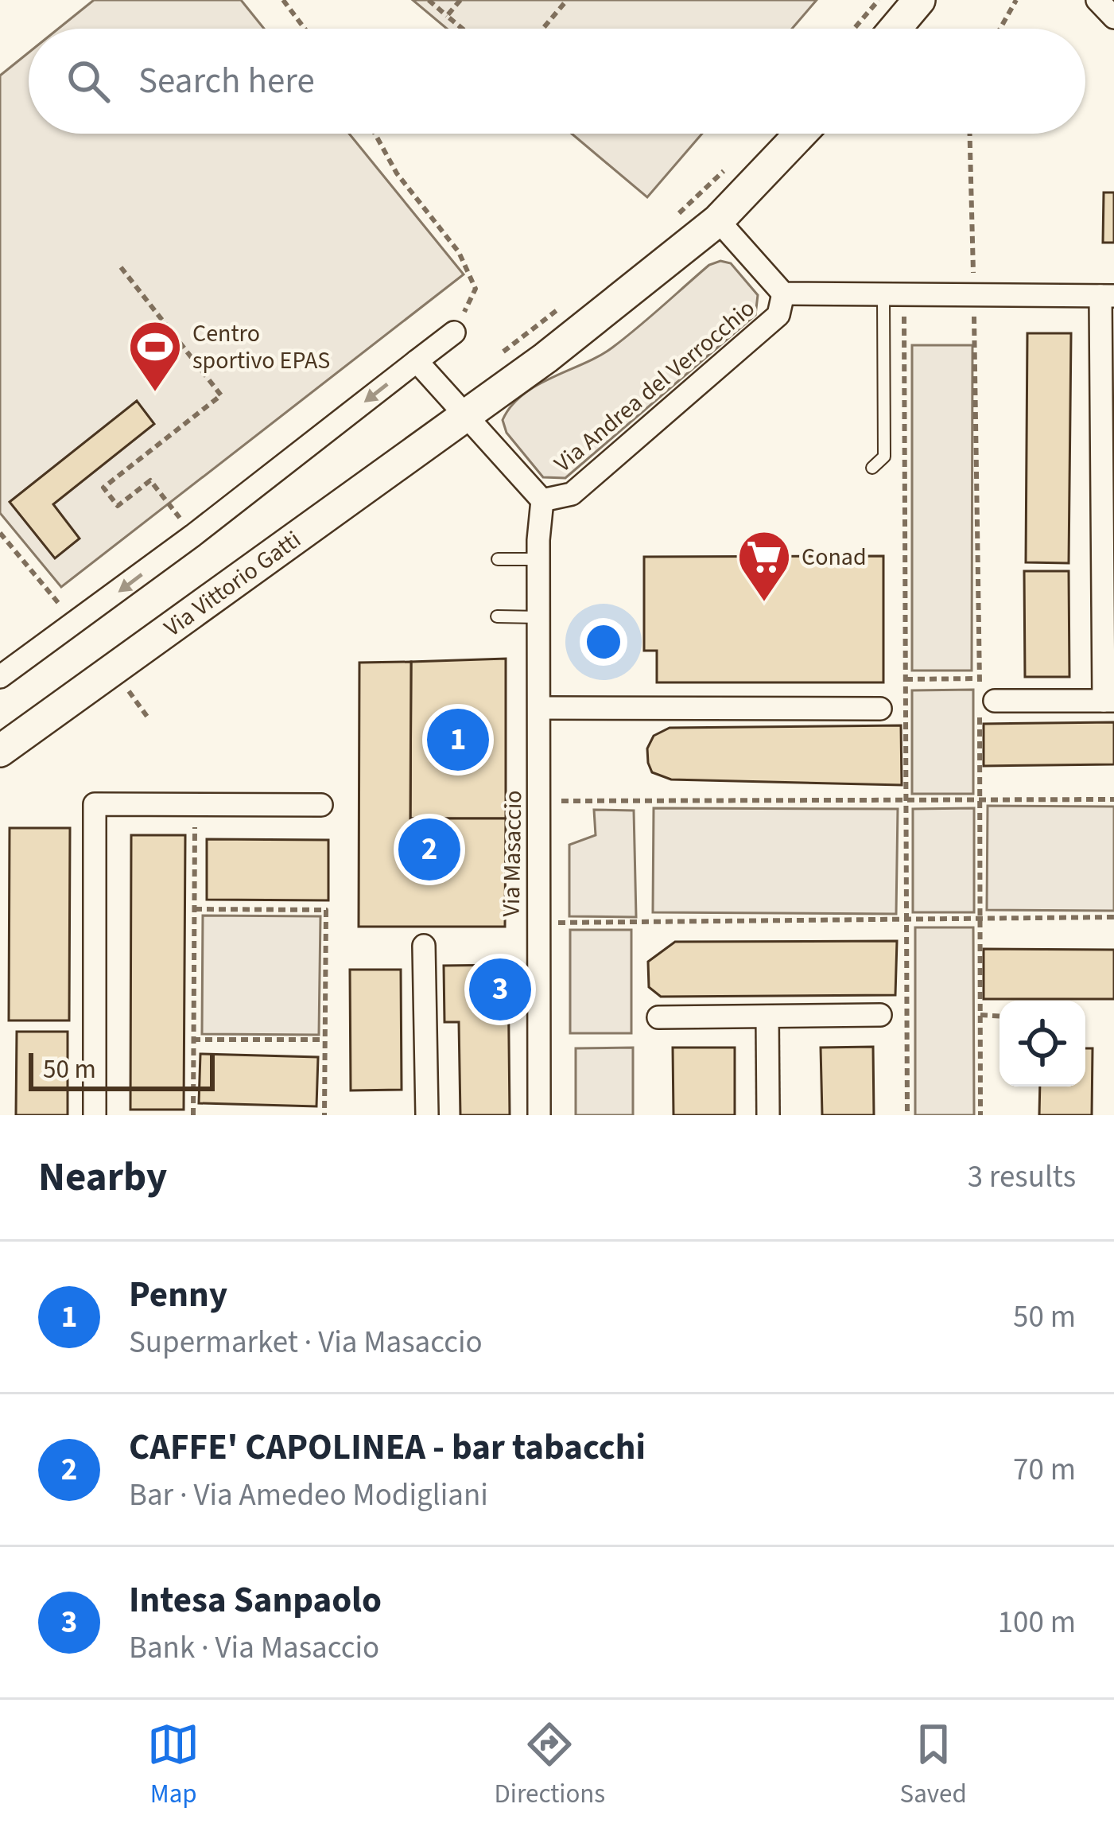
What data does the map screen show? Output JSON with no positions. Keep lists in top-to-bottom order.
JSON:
{
  "streets": {
    "street": ["Via Andrea del Verrocchio", "Via Vittorio Gatti", "Via Masaccio"]
  },
  "crossings": [
    ["Via Andrea del Verrocchio", "Via Vittorio Gatti"],
    ["Via Andrea del Verrocchio", "Via Masaccio"]
  ],
  "places": {
    "sports": ["Centro sportivo EPAS"],
    "supermarket": ["Conad"]
  },
  "scale_bar": "50 m",
  "page": {
    "search": "Search here",
    "pins": ["1", "2", "3"],
    "scale": "50 m",
    "heading": ["Nearby", "3 results"],
    "list": [
      {
        "mark": "1",
        "name": "Penny",
        "note": "Supermarket · Via Masaccio",
        "value": "50 m"
      },
      {
        "mark": "2",
        "name": "CAFFE' CAPOLINEA - bar tabacchi",
        "note": "Bar · Via Amedeo Modigliani",
        "value": "70 m"
      },
      {
        "mark": "3",
        "name": "Intesa Sanpaolo",
        "note": "Bank · Via Masaccio",
        "value": "100 m"
      }
    ],
    "nav": ["Map", "Directions", "Saved"]
  }
}
